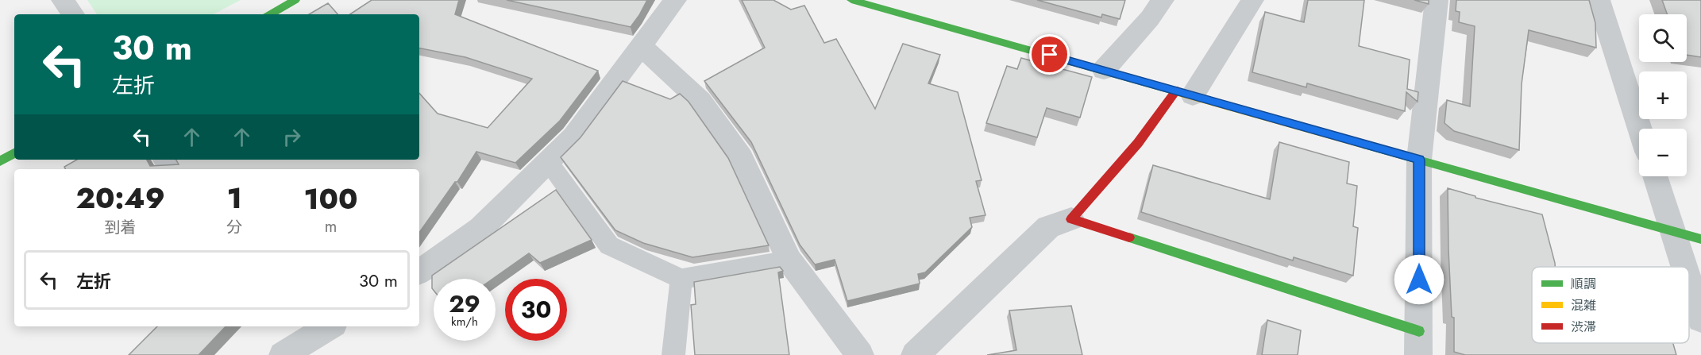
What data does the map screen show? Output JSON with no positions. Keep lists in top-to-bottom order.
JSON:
{
  "legend": ["順調", "混雑", "渋滞"],
  "page": {
    "map_buttons": ["+", "−"],
    "turn": ["30 m", "左折"],
    "eta": [
      "20:49",
      "到着",
      "1",
      "分",
      "100",
      "m"
    ],
    "list": [
      {
        "name": "左折",
        "value": "30 m"
      }
    ],
    "speed": "29 km/h",
    "limit": "30"
  }
}
